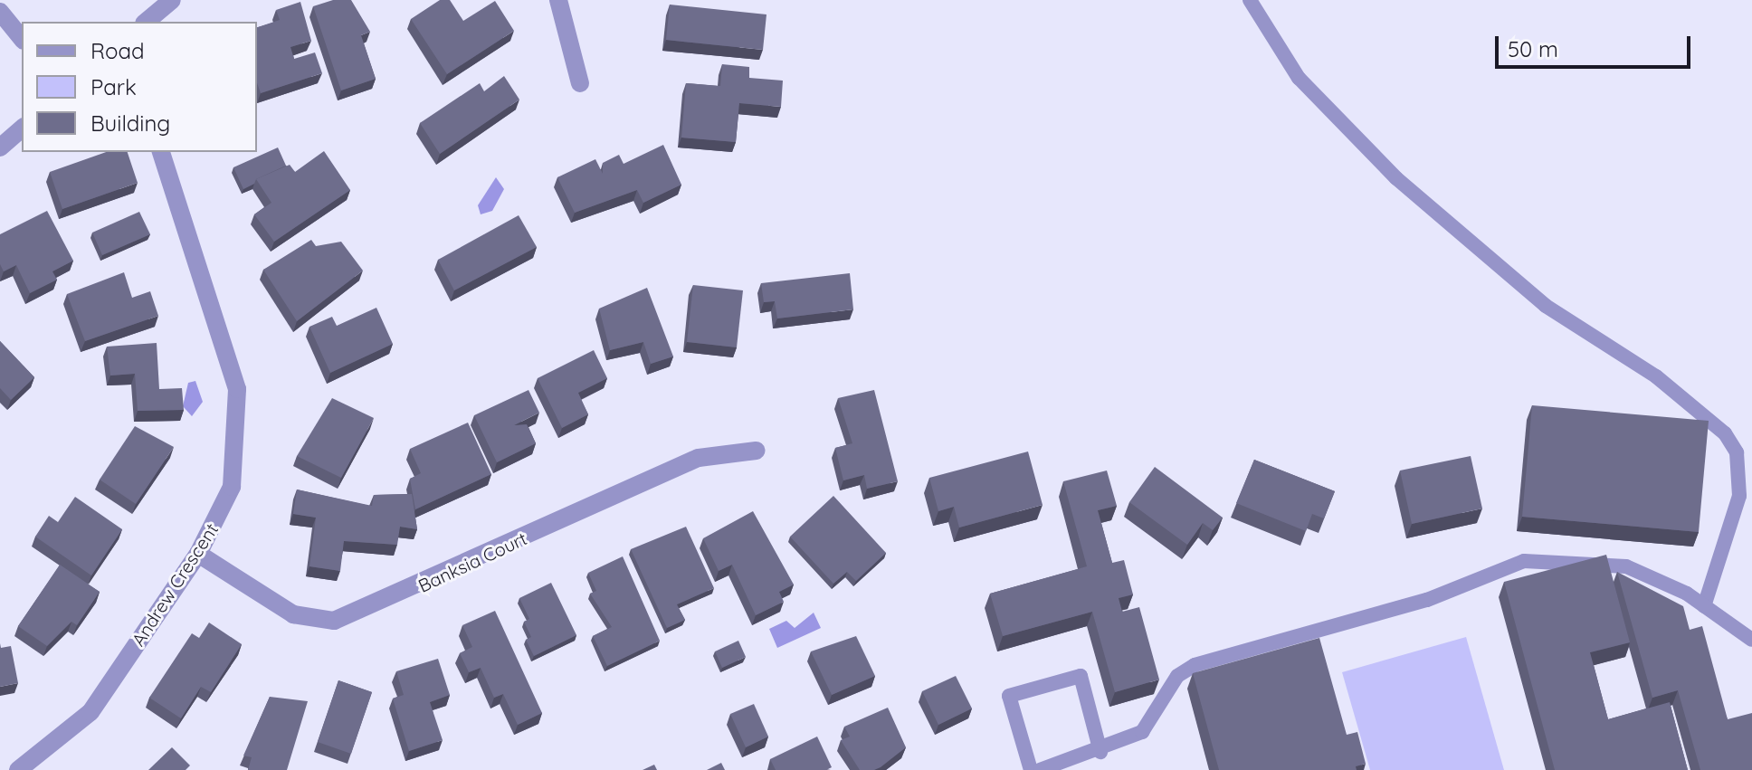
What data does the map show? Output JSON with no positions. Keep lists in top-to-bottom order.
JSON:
{
  "streets": {
    "street": ["Banksia Court", "Andrew Crescent"]
  },
  "crossings": [
    ["Banksia Court", "Andrew Crescent"]
  ],
  "legend": ["Road", "Park", "Building"],
  "scale_bar": "50 m"
}
